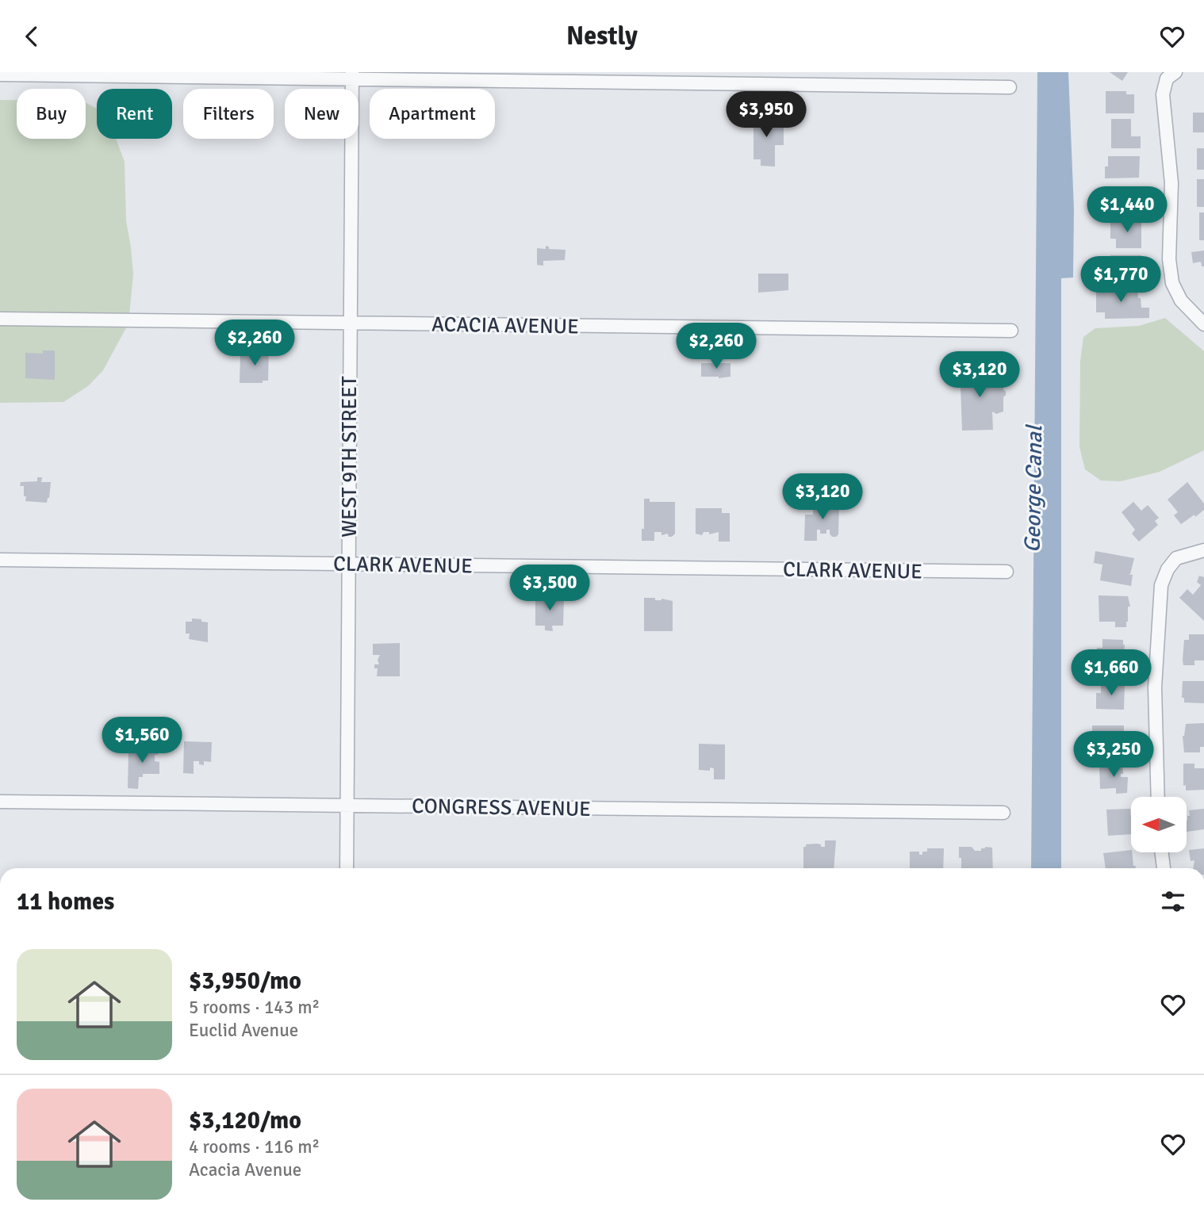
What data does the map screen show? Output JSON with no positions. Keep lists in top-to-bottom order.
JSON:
{
  "streets": {
    "street": [
      "ACACIA AVENUE",
      "WEST 9TH STREET",
      "CLARK AVENUE",
      "CONGRESS AVENUE"
    ]
  },
  "crossings": [
    ["ACACIA AVENUE", "WEST 9TH STREET"],
    ["WEST 9TH STREET", "CLARK AVENUE"],
    ["WEST 9TH STREET", "CONGRESS AVENUE"]
  ],
  "water": ["George Canal"],
  "north": "left",
  "page": {
    "header": "Nestly",
    "chip": [
      "Buy",
      "Rent",
      "Filters",
      "New",
      "Apartment"
    ],
    "price": [
      "$3,950",
      "$1,440",
      "$1,770",
      "$2,260",
      "$2,260",
      "$3,120",
      "$3,120",
      "$3,500",
      "$1,660",
      "$1,560",
      "$3,250"
    ],
    "heading": "11 homes",
    "list": [
      {
        "name": "$3,950/mo",
        "note": "5 rooms · 143 m² · Euclid Avenue"
      },
      {
        "name": "$3,120/mo",
        "note": "4 rooms · 116 m² · Acacia Avenue"
      }
    ]
  }
}
